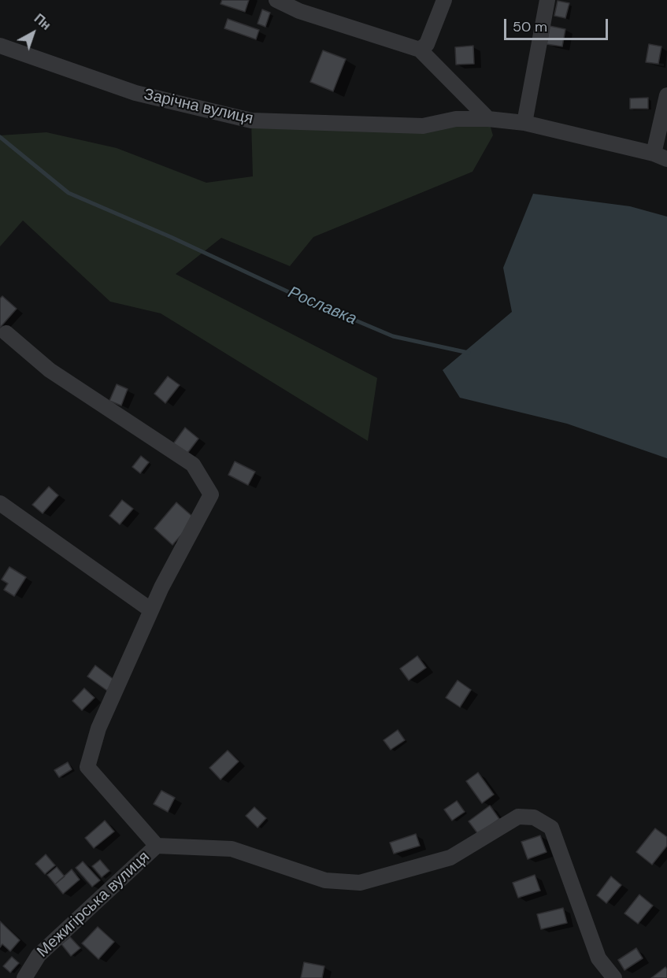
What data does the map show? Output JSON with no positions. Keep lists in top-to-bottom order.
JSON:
{
  "streets": {
    "street": ["Зарічна вулиця", "Межигірська вулиця"]
  },
  "water": ["Рославка"],
  "scale_bar": "50 m",
  "north": "top right"
}
